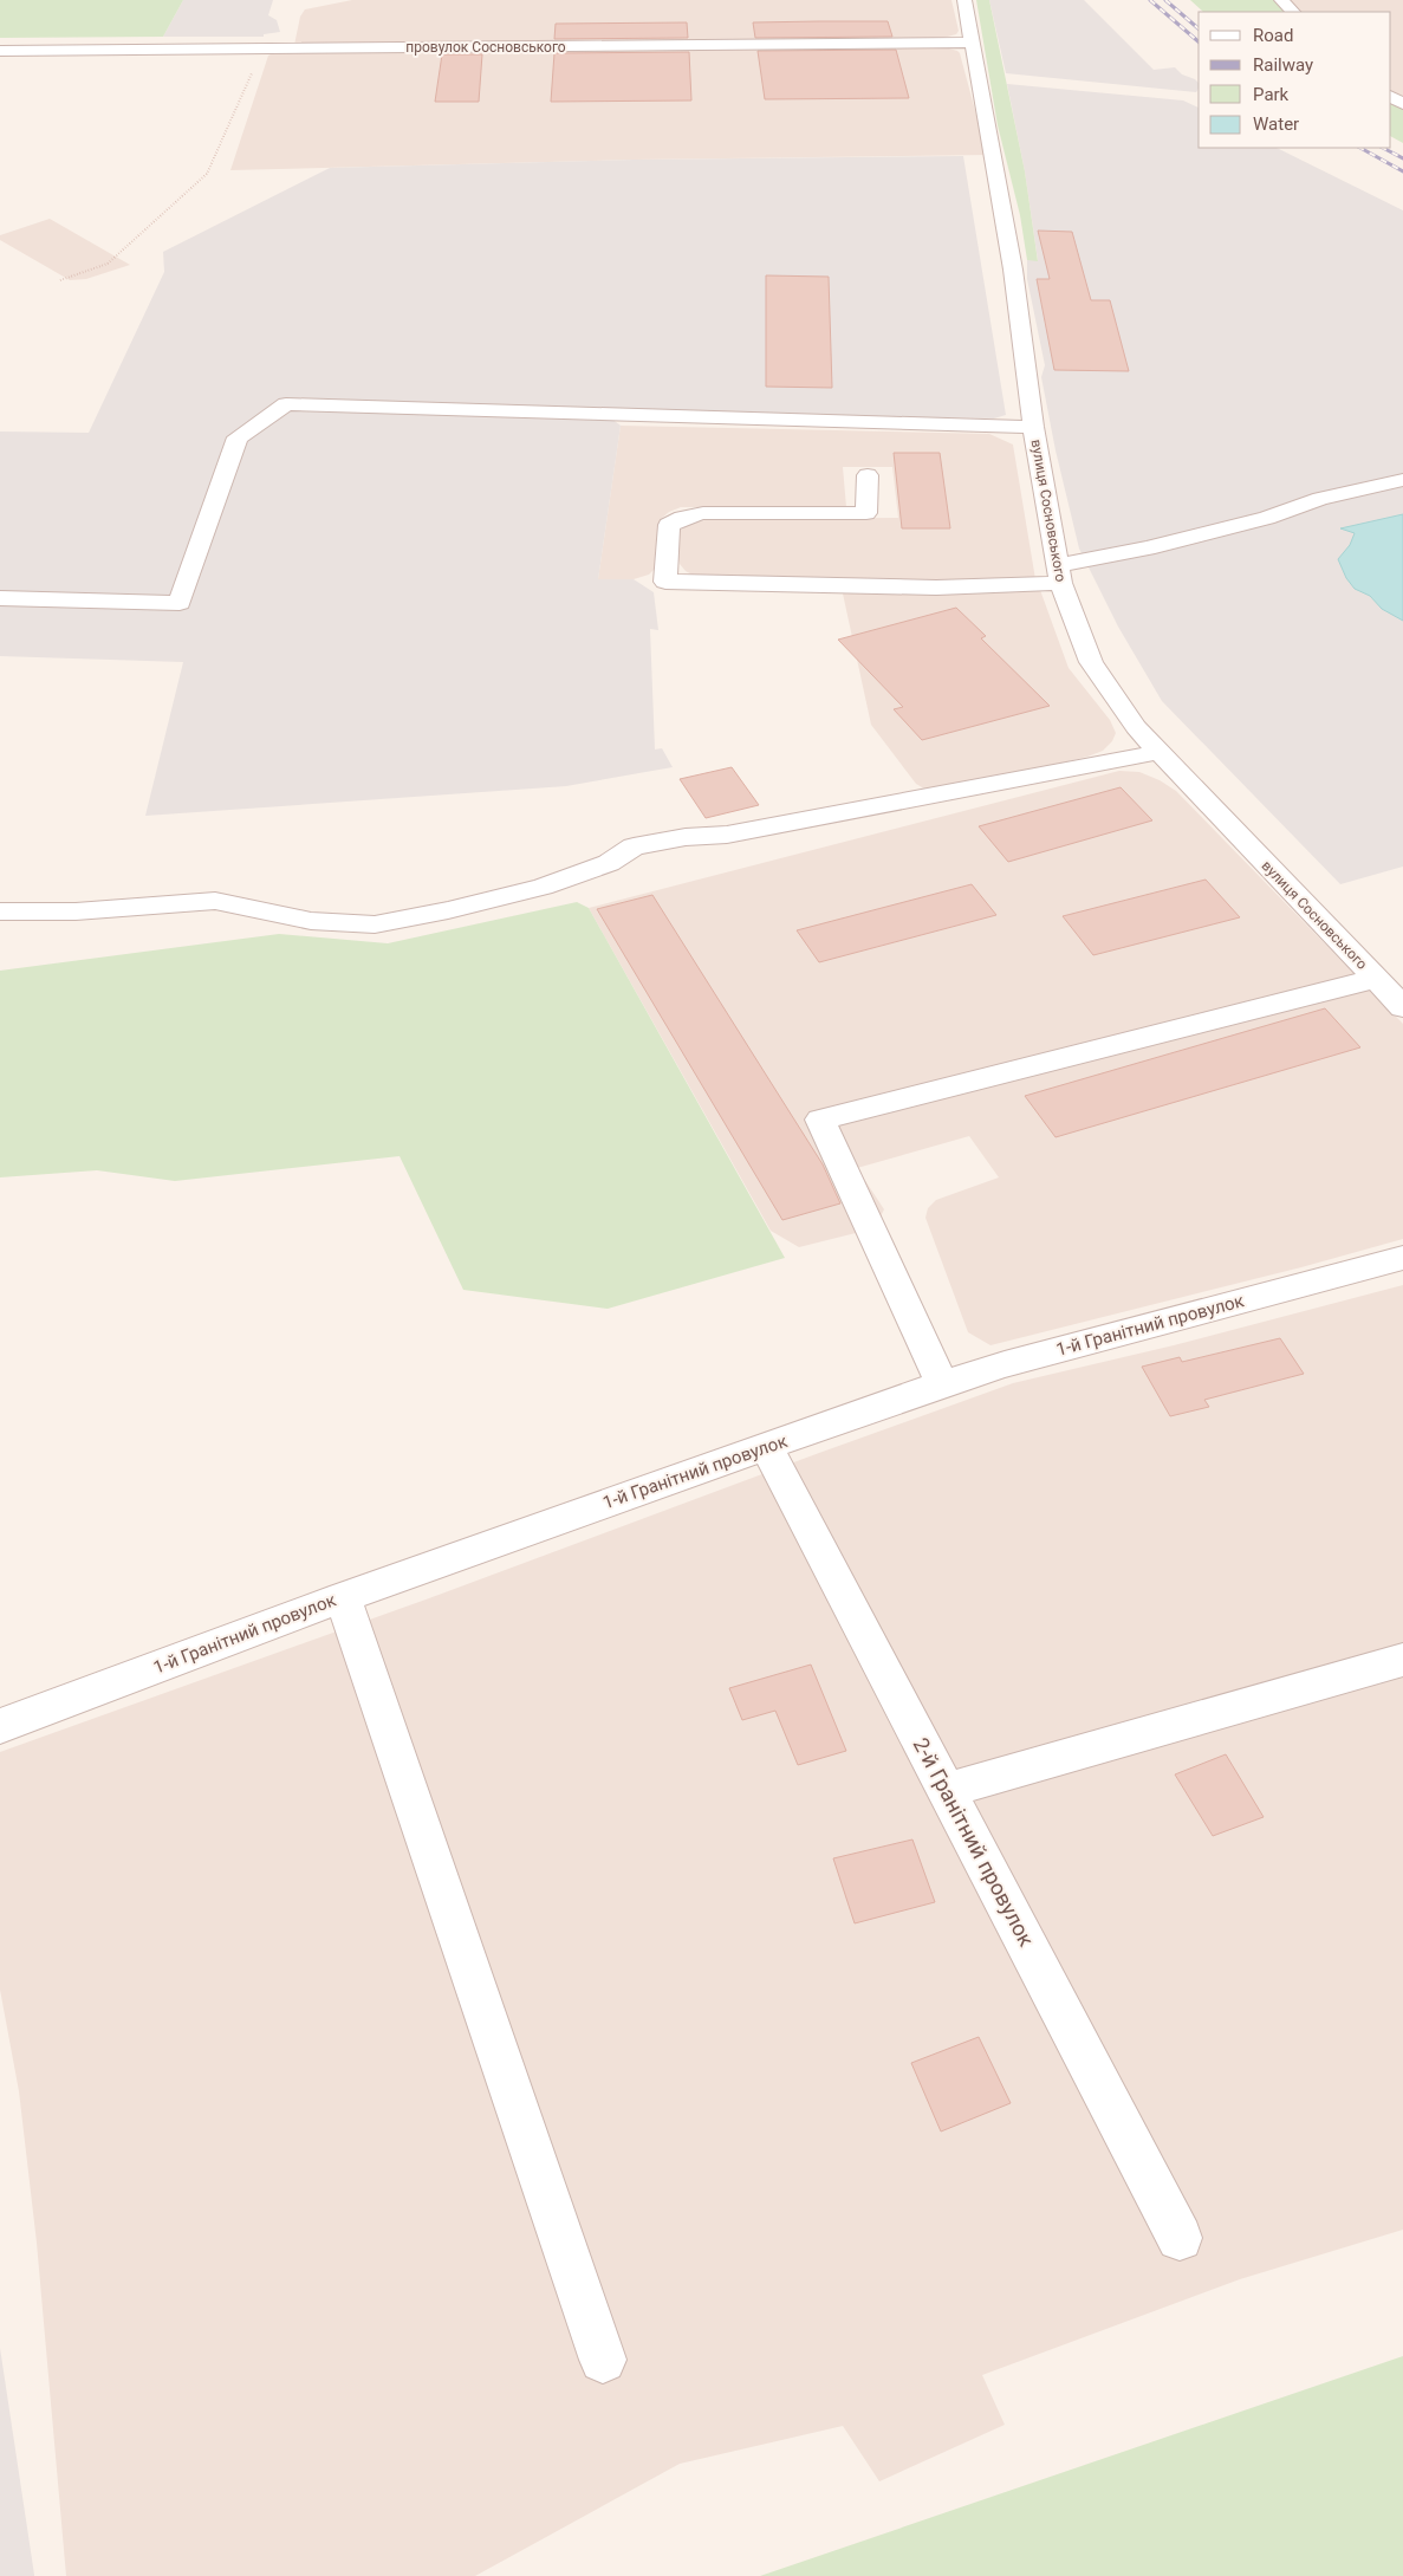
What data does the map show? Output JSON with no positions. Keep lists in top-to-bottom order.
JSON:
{
  "streets": {
    "street": [
      "провулок Сосновського",
      "вулиця Сосновського",
      "1-й Гранітний провулок",
      "2-й Гранітний провулок"
    ]
  },
  "crossings": [
    ["провулок Сосновського", "вулиця Сосновського"],
    ["1-й Гранітний провулок", "2-й Гранітний провулок"]
  ],
  "legend": [
    "Road",
    "Railway",
    "Park",
    "Water"
  ]
}
